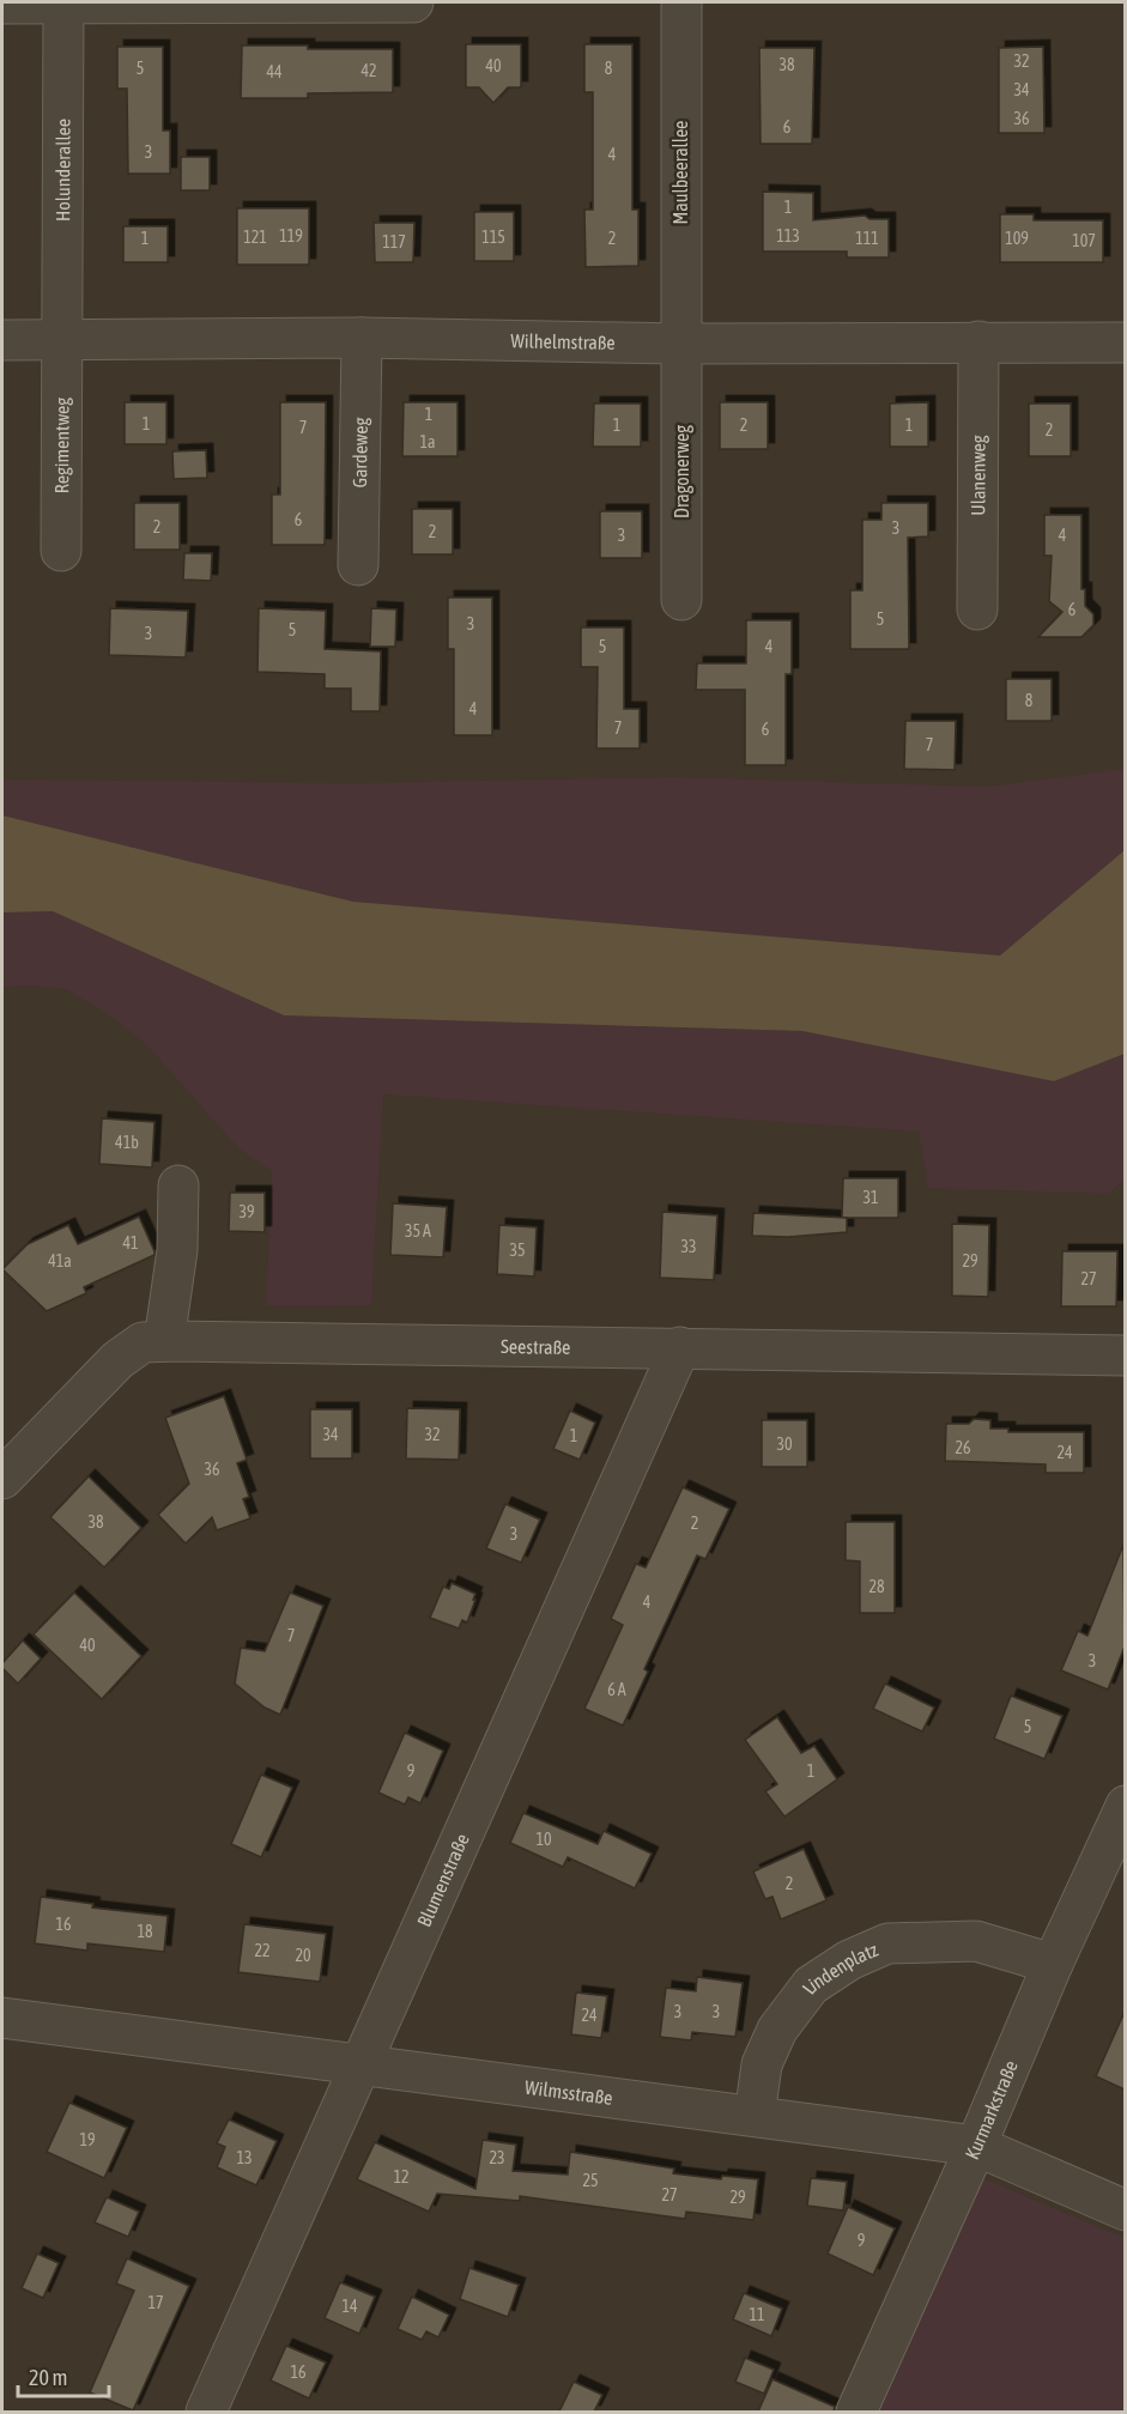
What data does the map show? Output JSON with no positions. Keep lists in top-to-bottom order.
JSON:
{
  "streets": {
    "street": [
      "Holunderallee",
      "Maulbeerallee",
      "Wilhelmstraße",
      "Regimentweg",
      "Gardeweg",
      "Dragonerweg",
      "Ulanenweg",
      "Seestraße",
      "Blumenstraße",
      "Lindenplatz",
      "Wilmsstraße",
      "Kurmarkstraße"
    ]
  },
  "crossings": [
    ["Holunderallee", "Wilhelmstraße"],
    ["Holunderallee", "Regimentweg"],
    ["Maulbeerallee", "Wilhelmstraße"],
    ["Maulbeerallee", "Dragonerweg"],
    ["Wilhelmstraße", "Regimentweg"],
    ["Wilhelmstraße", "Gardeweg"],
    ["Wilhelmstraße", "Dragonerweg"],
    ["Wilhelmstraße", "Ulanenweg"],
    ["Seestraße", "Blumenstraße"],
    ["Blumenstraße", "Wilmsstraße"],
    ["Lindenplatz", "Wilmsstraße"],
    ["Lindenplatz", "Kurmarkstraße"],
    ["Wilmsstraße", "Kurmarkstraße"]
  ],
  "house_numbers": [
    "32",
    "38",
    "40",
    "5",
    "8",
    "42",
    "44",
    "34",
    "36",
    "6",
    "3",
    "4",
    "1",
    "119",
    "113",
    "121",
    "115",
    "1",
    "2",
    "111",
    "109",
    "107",
    "117",
    "1",
    "1",
    "1",
    "2",
    "1",
    "7",
    "2",
    "1a",
    "6",
    "2",
    "3",
    "2",
    "3",
    "4",
    "6",
    "5",
    "3",
    "5",
    "3",
    "5",
    "4",
    "8",
    "4",
    "7",
    "6",
    "7",
    "41b",
    "31",
    "39",
    "35 A",
    "41",
    "33",
    "35",
    "41a",
    "29",
    "27",
    "34",
    "32",
    "1",
    "30",
    "26",
    "24",
    "36",
    "38",
    "2",
    "3",
    "28",
    "4",
    "7",
    "40",
    "3",
    "6 A",
    "5",
    "9",
    "1",
    "10",
    "2",
    "16",
    "18",
    "22",
    "20",
    "3",
    "3",
    "24",
    "19",
    "13",
    "23",
    "12",
    "25",
    "27",
    "29",
    "9",
    "17",
    "14",
    "11",
    "16"
  ],
  "scale_bar": "20 m"
}
